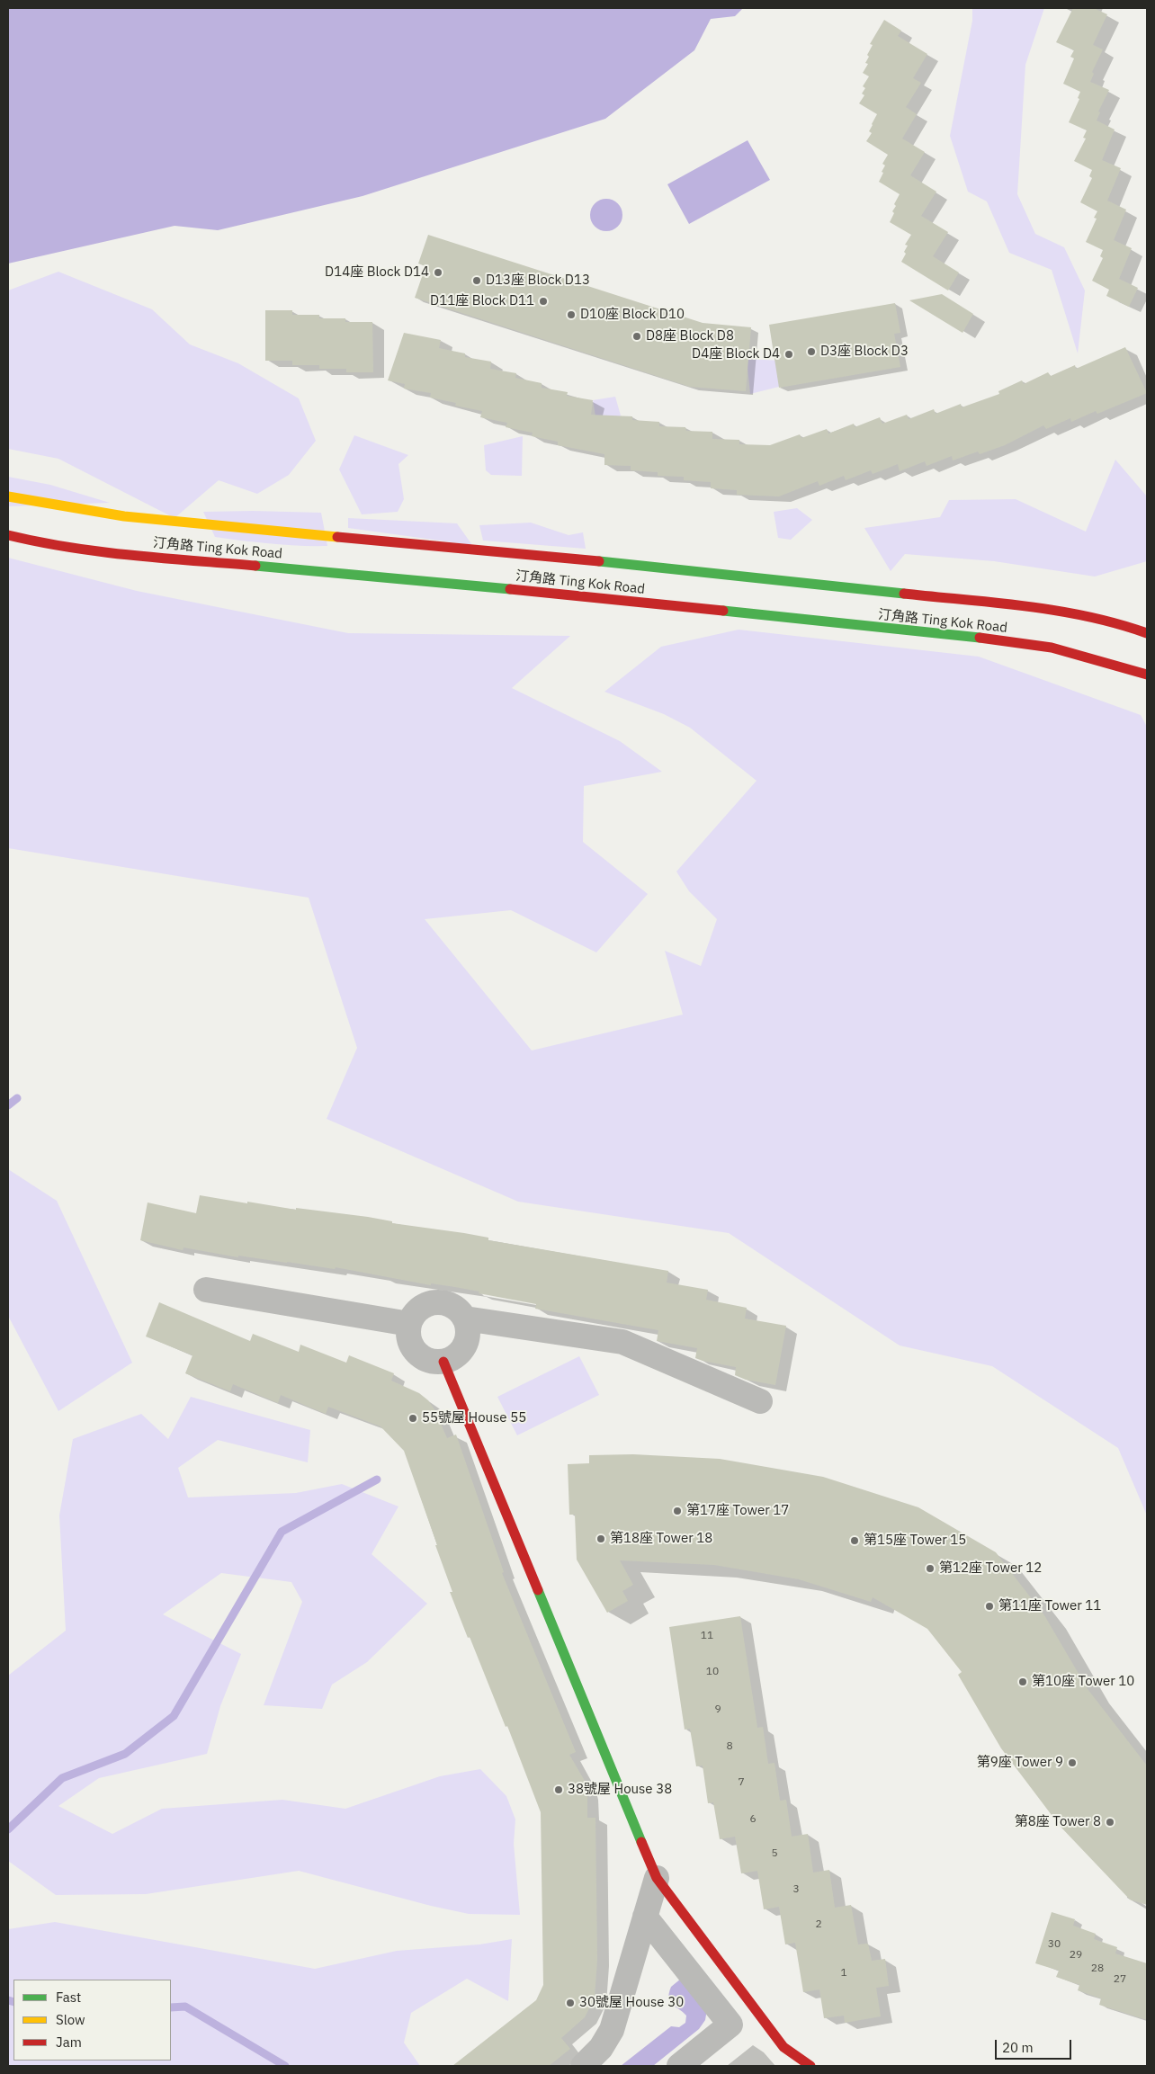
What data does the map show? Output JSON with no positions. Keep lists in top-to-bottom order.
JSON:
{
  "streets": {
    "main road": ["汀角路 Ting Kok Road"]
  },
  "places": [
    "D14座 Block D14",
    "D13座 Block D13",
    "D11座 Block D11",
    "D10座 Block D10",
    "D8座 Block D8",
    "D3座 Block D3",
    "D4座 Block D4",
    "55號屋 House 55",
    "第17座 Tower 17",
    "第18座 Tower 18",
    "第15座 Tower 15",
    "第12座 Tower 12",
    "第11座 Tower 11",
    "第10座 Tower 10",
    "第9座 Tower 9",
    "38號屋 House 38",
    "第8座 Tower 8",
    "30號屋 House 30"
  ],
  "house_numbers": [
    "11",
    "10",
    "9",
    "8",
    "7",
    "6",
    "5",
    "3",
    "2",
    "30",
    "29",
    "28",
    "1",
    "27"
  ],
  "legend": ["Fast", "Slow", "Jam"],
  "scale_bar": "20 m"
}
